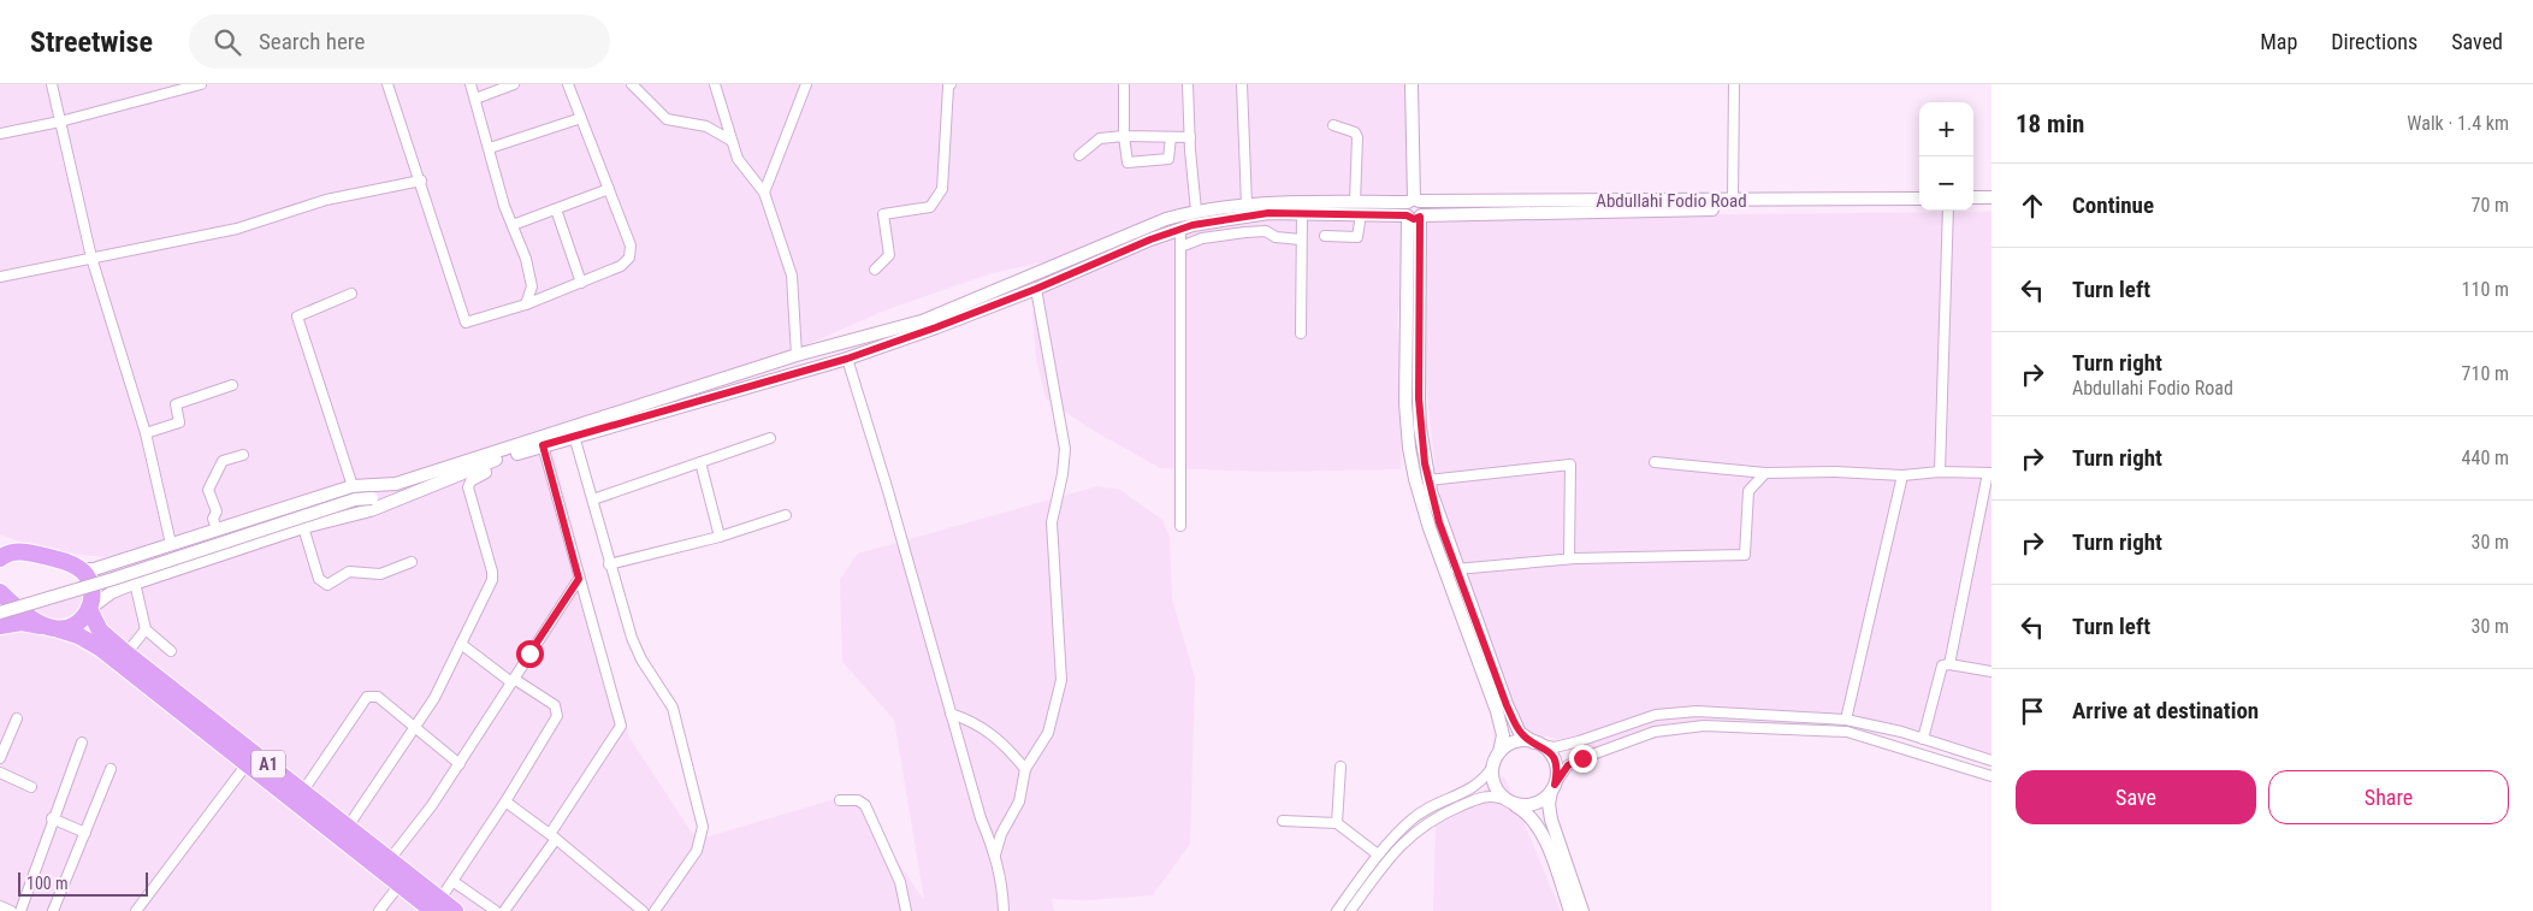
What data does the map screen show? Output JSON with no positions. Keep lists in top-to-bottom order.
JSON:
{
  "streets": {
    "highway": ["A1"],
    "main road": ["Abdullahi Fodio Road"]
  },
  "crossings": [
    ["Abdullahi Fodio Road", "A1"]
  ],
  "scale_bar": "100 m",
  "page": {
    "header": "Streetwise",
    "search": "Search here",
    "nav": ["Map", "Directions", "Saved"],
    "heading": ["18 min", "Walk · 1.4 km"],
    "map_buttons": ["+", "−"],
    "list": [
      ["Continue", "70 m"],
      ["Turn left", "110 m"],
      ["Turn right", "Abdullahi Fodio Road", "710 m"],
      ["Turn right", "440 m"],
      ["Turn right", "30 m"],
      ["Turn left", "30 m"],
      "Arrive at destination"
    ],
    "buttons": ["Save", "Share"],
    "scale": "100 m"
  }
}
